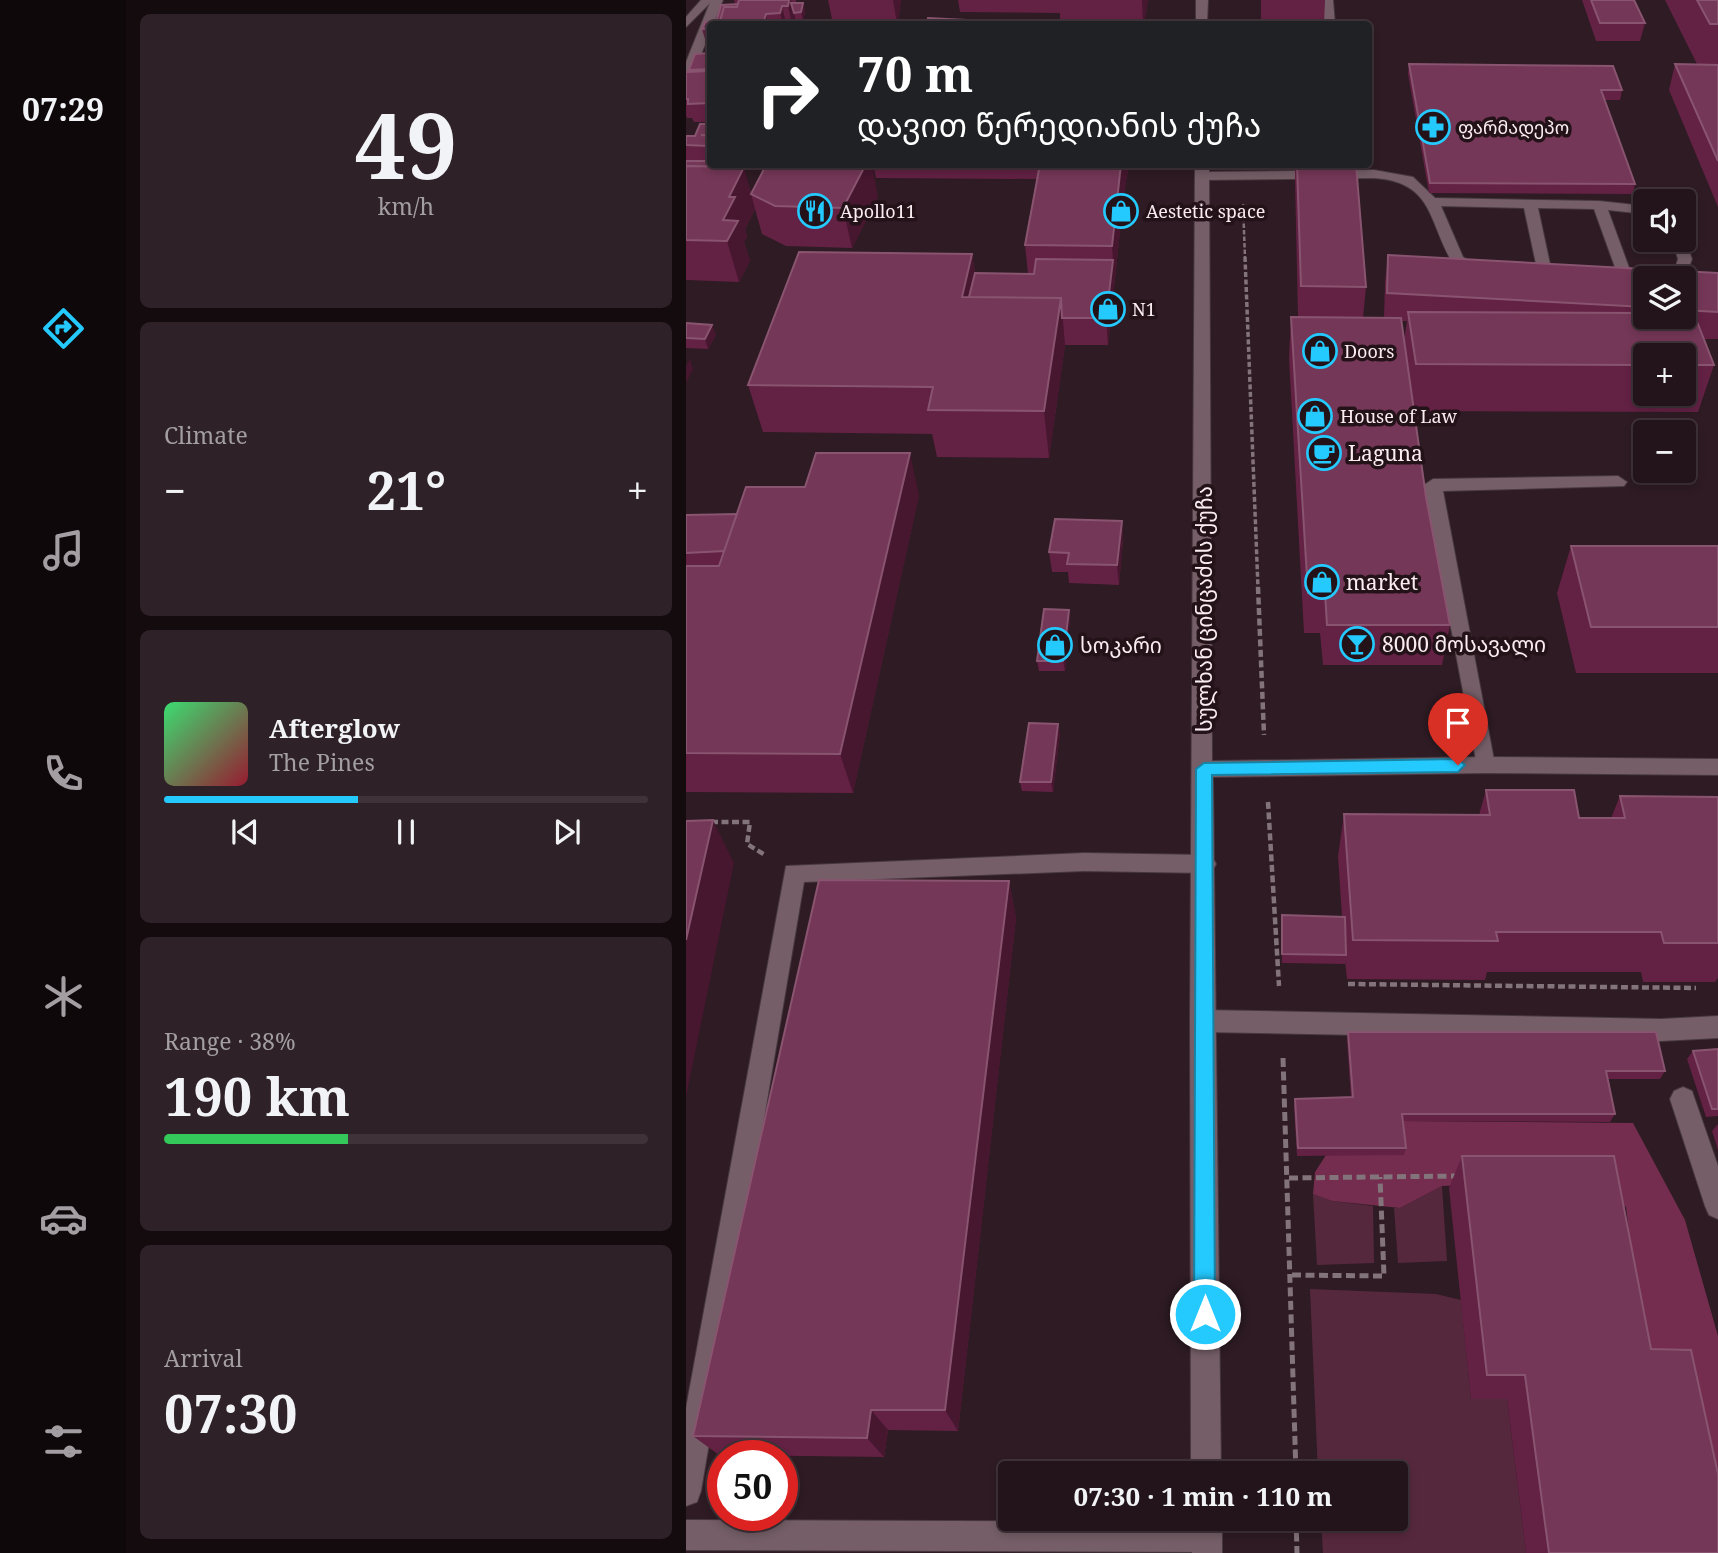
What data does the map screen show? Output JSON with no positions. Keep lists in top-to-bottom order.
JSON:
{
  "streets": {
    "main road": ["სულხან ცინცაძის ქუჩა"]
  },
  "places": {
    "pharmacy": ["ფარმადეპო"],
    "restaurant": ["Apollo11"],
    "shop": [
      "Aestetic space",
      "N1",
      "Doors",
      "House of Law",
      "market",
      "სოკარი"
    ],
    "cafe": ["Laguna"],
    "bar": ["8000 მოსავალი"]
  },
  "page": {
    "tabs": "07:29",
    "tile": [
      ["49", "km/h"],
      "Climate",
      ["Range · 38%", "190 km"],
      ["Arrival", "07:30"]
    ],
    "turn": ["70 m", "დავით წერედიანის ქუჩა"],
    "map_buttons": ["+", "−"],
    "heat": ["−", "21°", "+"],
    "song": ["Afterglow", "The Pines"],
    "limit": "50",
    "trip": "07:30 · 1 min · 110 m"
  }
}
